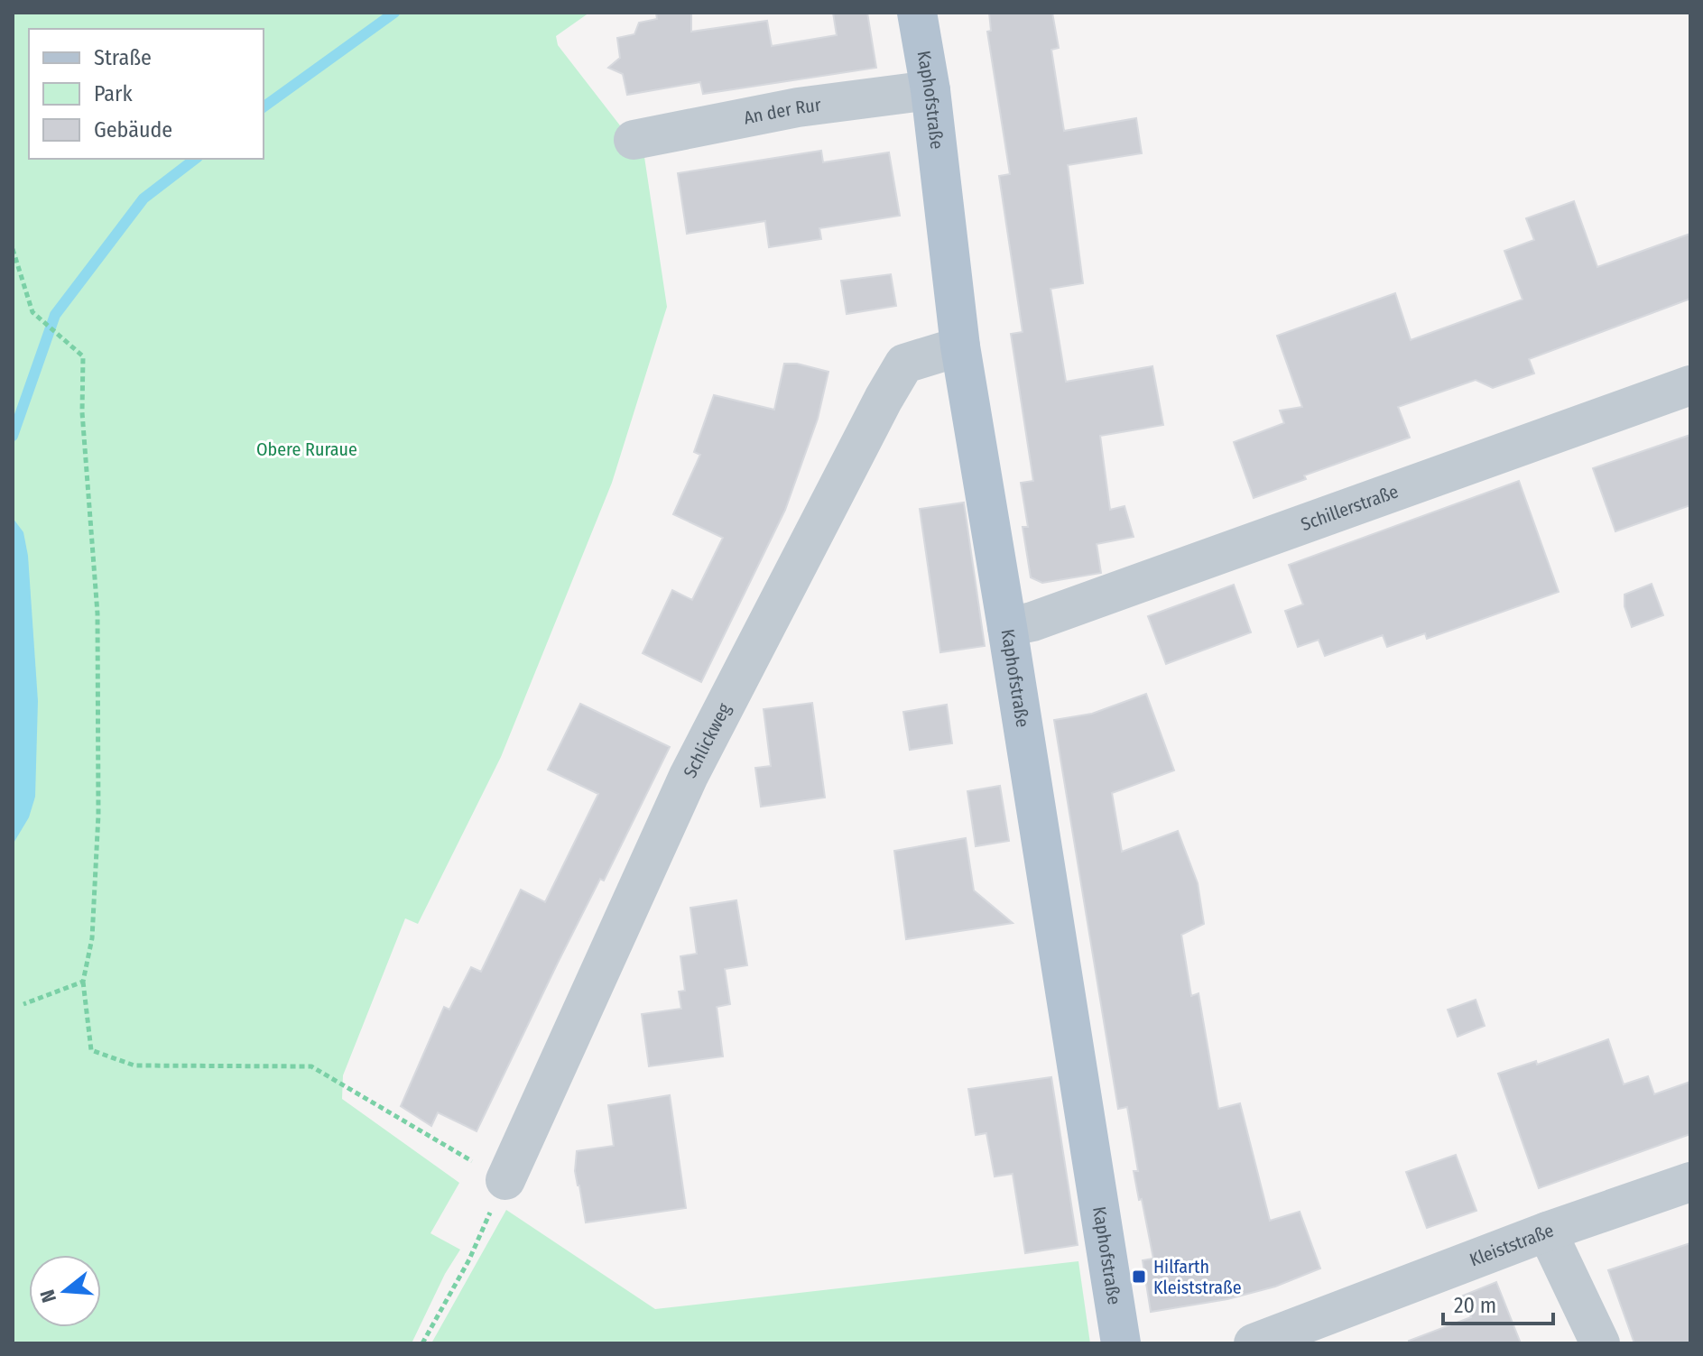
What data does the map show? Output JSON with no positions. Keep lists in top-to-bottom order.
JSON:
{
  "streets": {
    "main road": ["Kaphofstraße"],
    "street": [
      "An der Rur",
      "Schillerstraße",
      "Schlickweg",
      "Kleiststraße"
    ]
  },
  "crossings": [
    ["Kaphofstraße", "An der Rur"],
    ["Kaphofstraße", "Schillerstraße"],
    ["Kaphofstraße", "Schlickweg"]
  ],
  "parks": ["Obere Ruraue"],
  "places": {
    "transit": ["Hilfarth Kleiststraße"]
  },
  "legend": ["Straße", "Park", "Gebäude"],
  "scale_bar": "20 m",
  "north": "left"
}
